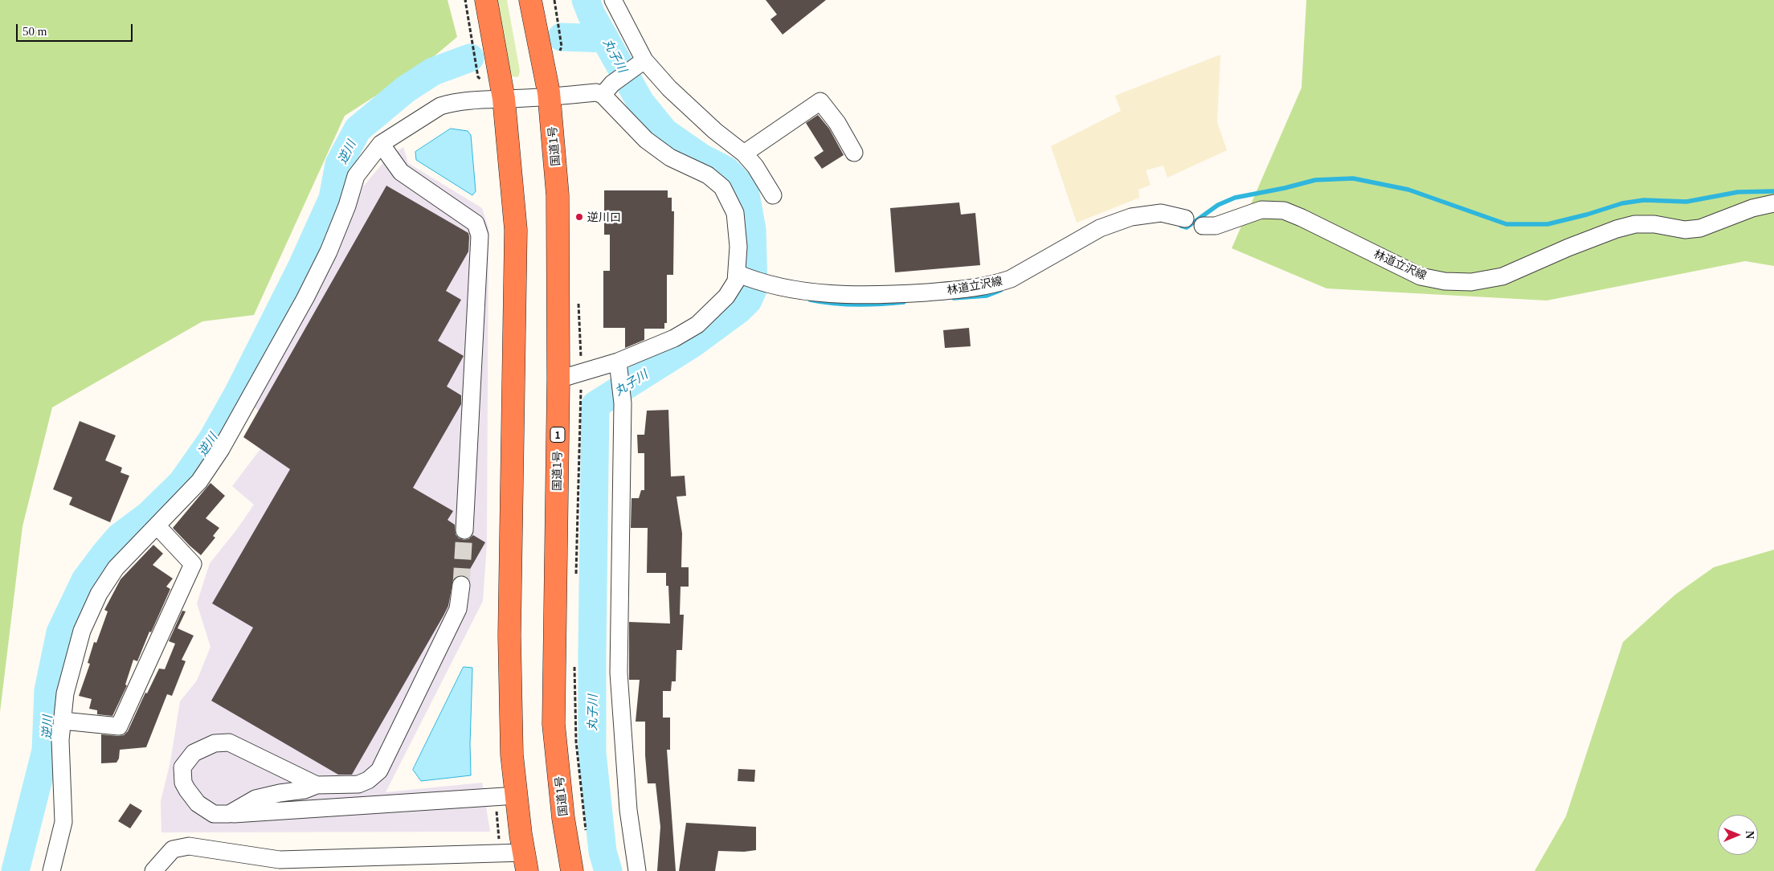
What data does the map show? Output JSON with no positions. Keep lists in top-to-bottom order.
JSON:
{
  "streets": {
    "highway": ["国道1号", "1"],
    "street": ["林道立沢線"]
  },
  "water": ["丸子川", "逆川"],
  "places": ["逆川口"],
  "scale_bar": "50 m",
  "north": "right"
}
